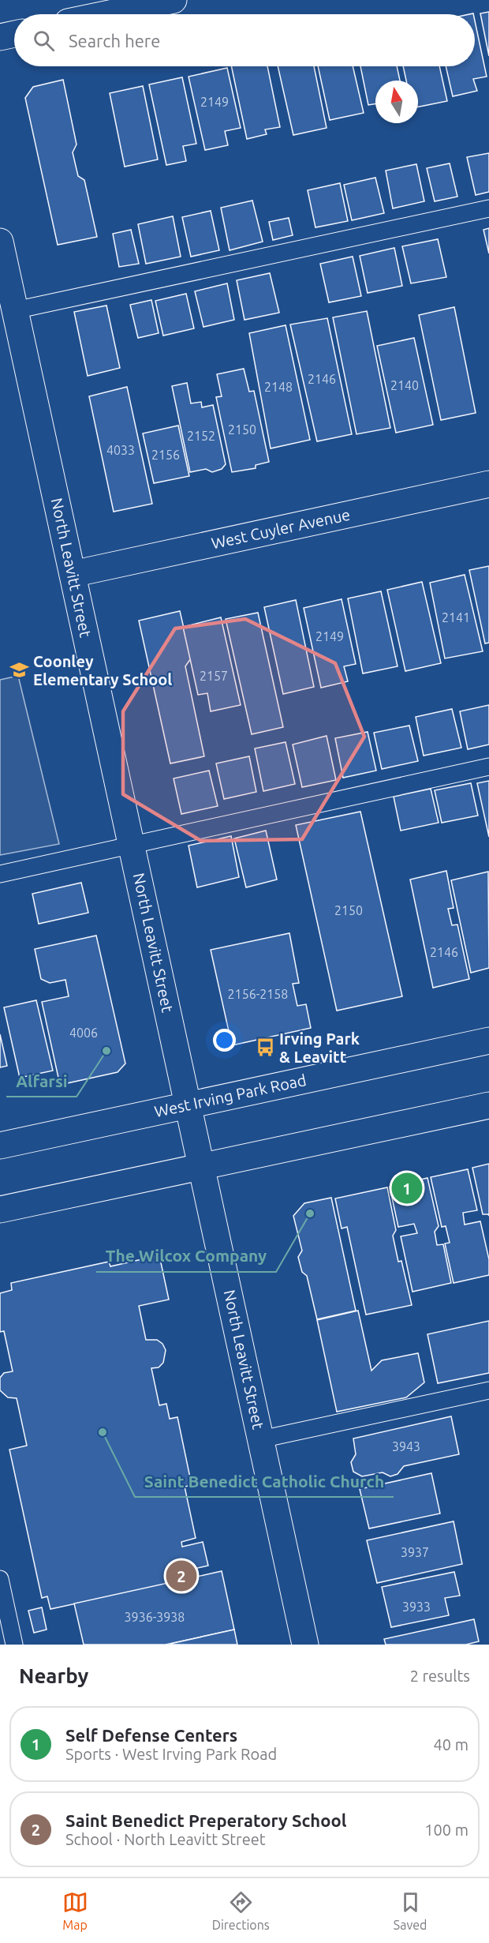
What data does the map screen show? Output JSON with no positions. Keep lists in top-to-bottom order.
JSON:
{
  "streets": {
    "street": ["West Cuyler Avenue", "North Leavitt Street", "West Irving Park Road"]
  },
  "crossings": [
    ["West Cuyler Avenue", "North Leavitt Street"],
    ["North Leavitt Street", "West Irving Park Road"]
  ],
  "places": {
    "school or university": ["Coonley Elementary School"],
    "bus stop": ["Irving Park & Leavitt"],
    "other": ["Alfarsi", "The Wilcox Company", "Saint Benedict Catholic Church"]
  },
  "house_numbers": [
    "2149",
    "2146",
    "2140",
    "2148",
    "2150",
    "2152",
    "4033",
    "2156",
    "2141",
    "2149",
    "2157",
    "2150",
    "2146",
    "2156-2158",
    "4006",
    "3943",
    "3937",
    "3933",
    "3936-3938"
  ],
  "north": "top",
  "page": {
    "search": "Search here",
    "pins": ["1", "2"],
    "heading": ["Nearby", "2 results"],
    "list": [
      {
        "mark": "1",
        "name": "Self Defense Centers",
        "note": "Sports · West Irving Park Road",
        "value": "40 m"
      },
      {
        "mark": "2",
        "name": "Saint Benedict Preperatory School",
        "note": "School · North Leavitt Street",
        "value": "100 m"
      }
    ],
    "nav": ["Map", "Directions", "Saved"]
  }
}
